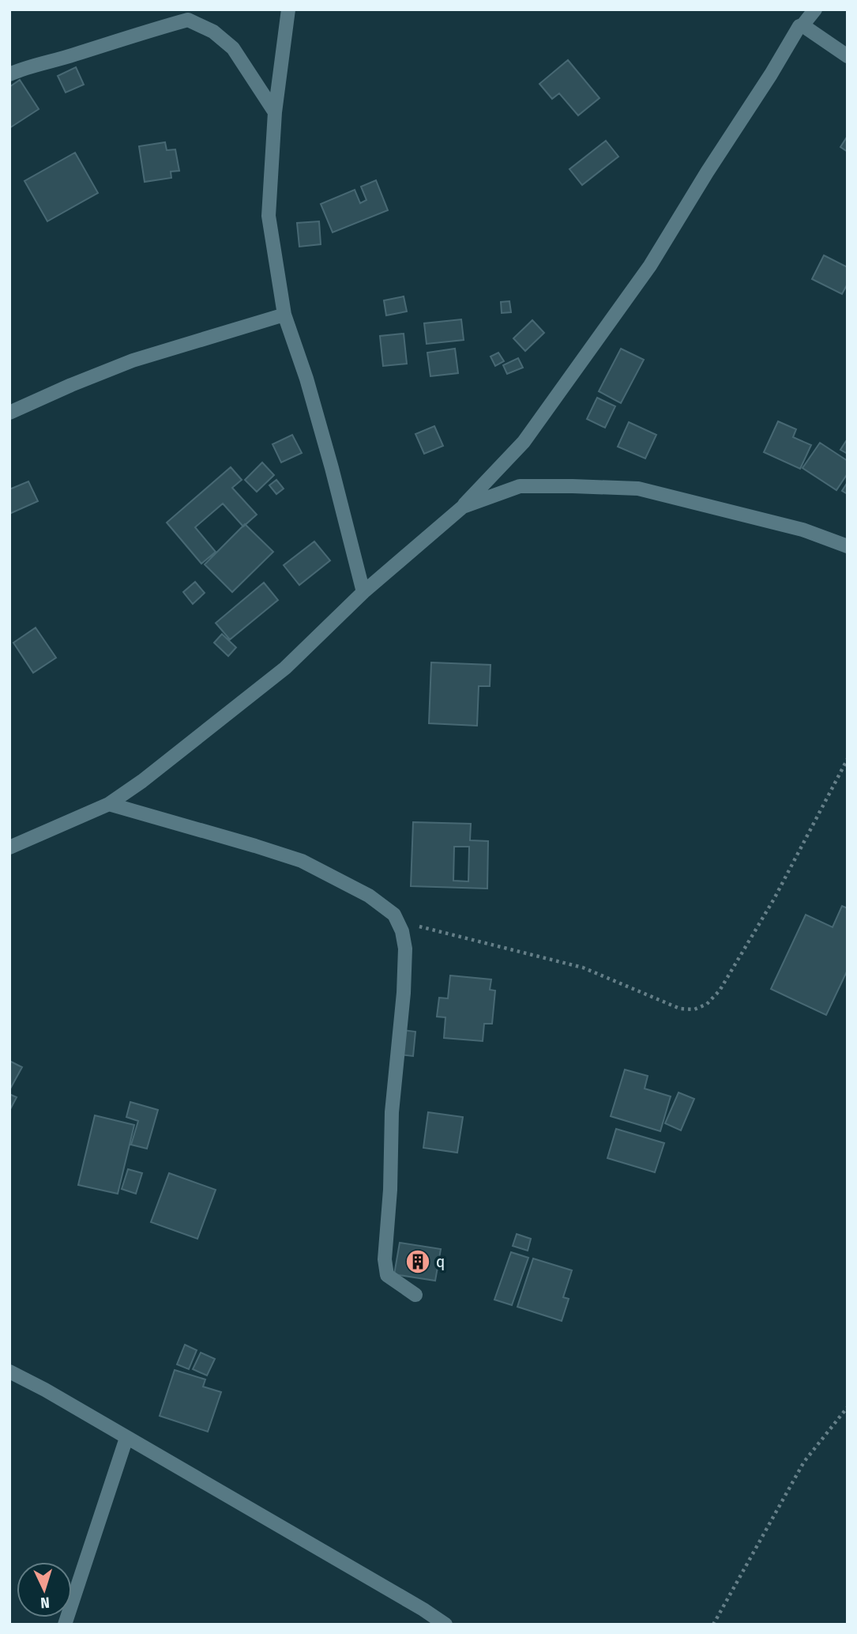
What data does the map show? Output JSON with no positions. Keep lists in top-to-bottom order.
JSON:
{
  "places": {
    "building": ["q"]
  },
  "north": "bottom"
}
